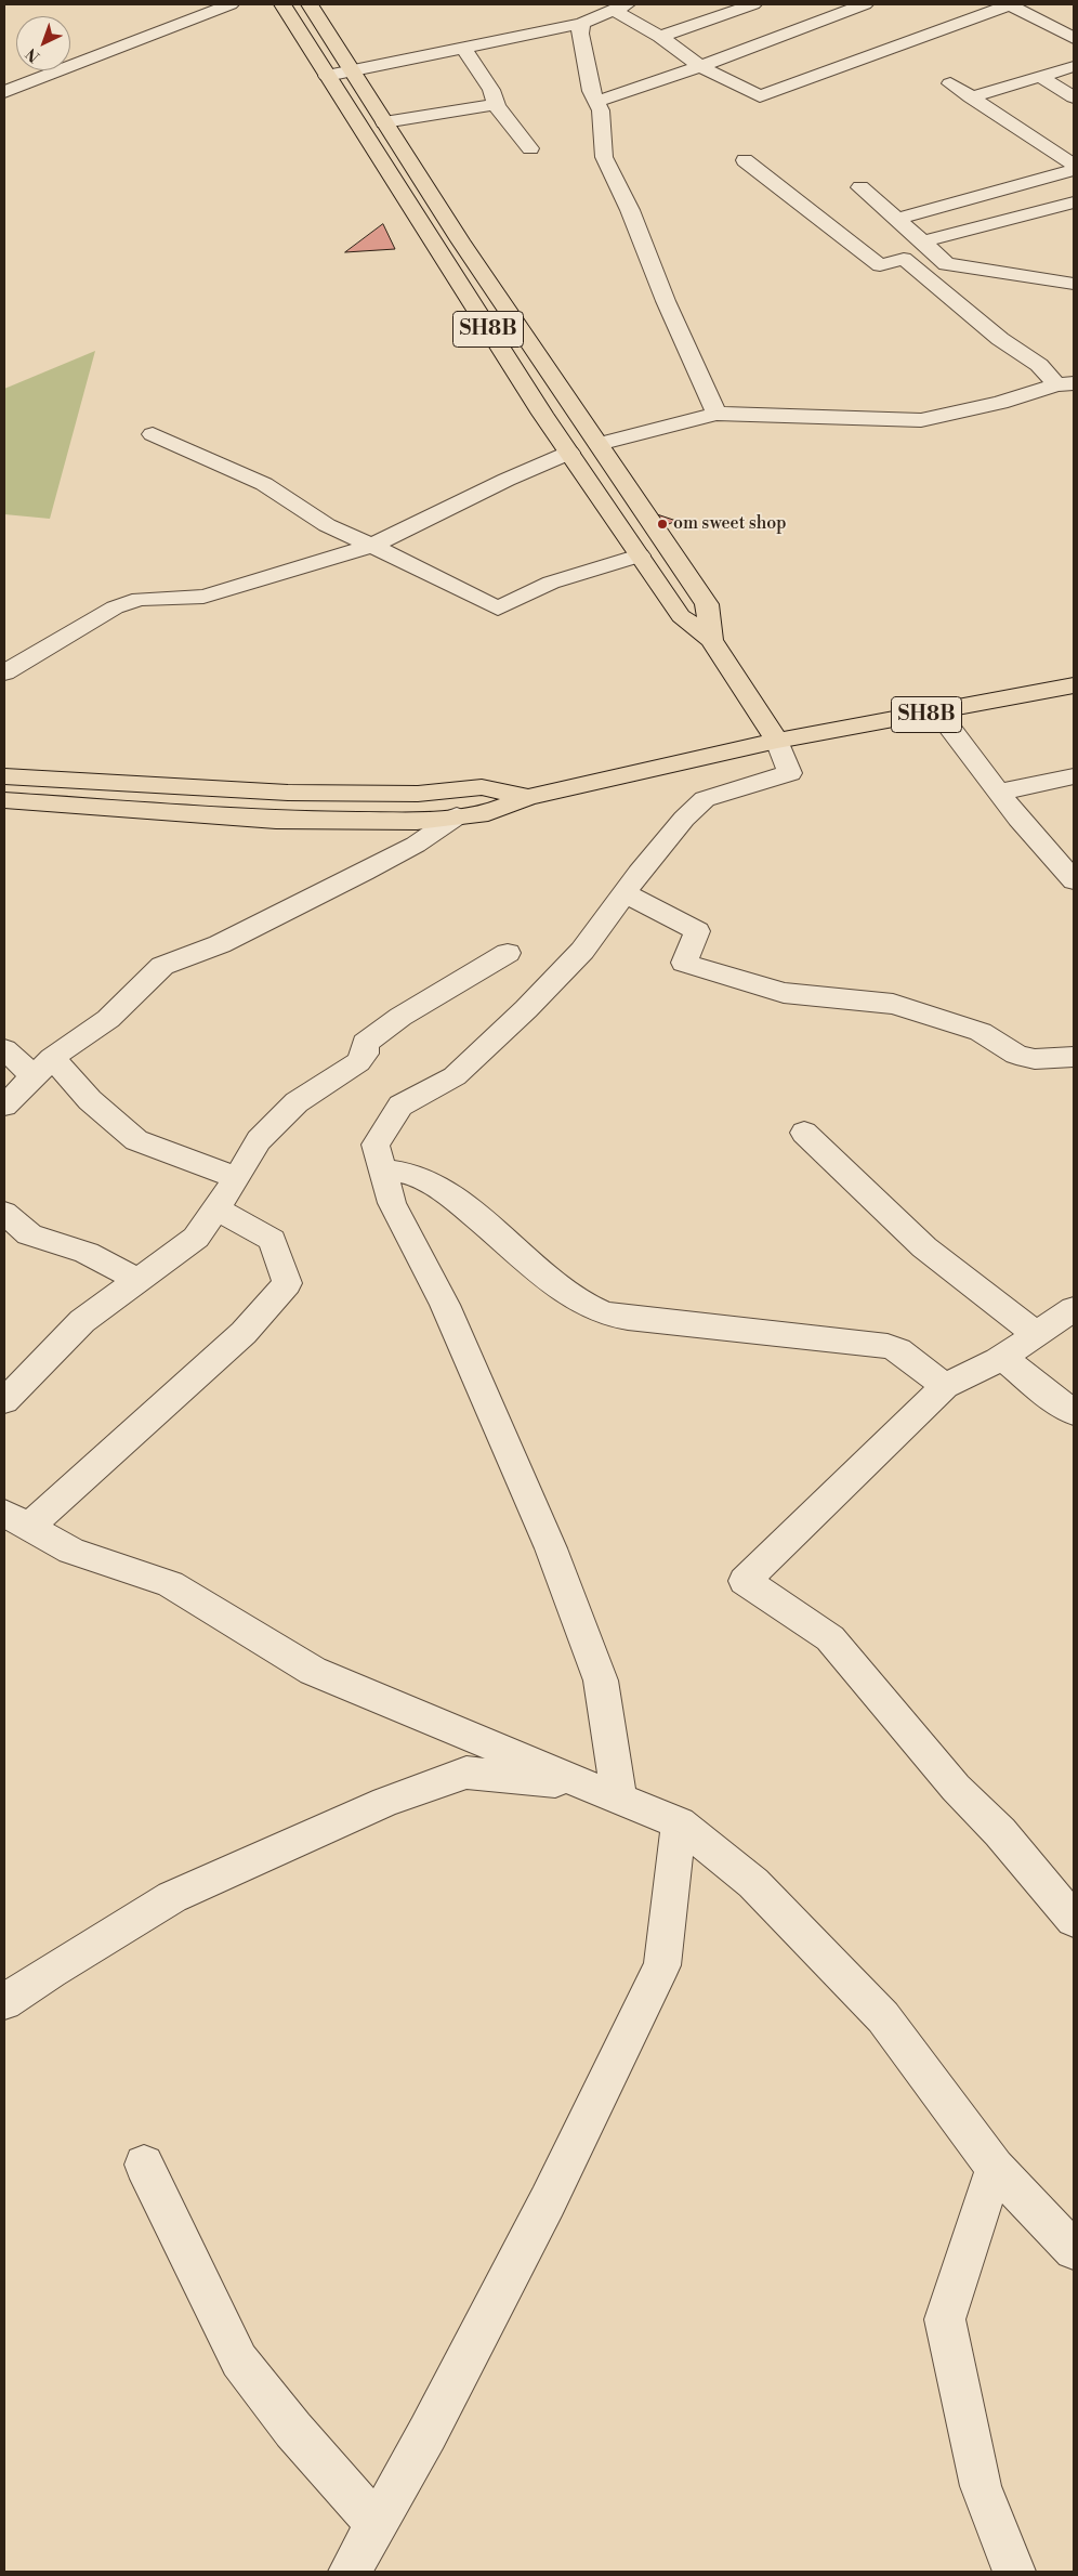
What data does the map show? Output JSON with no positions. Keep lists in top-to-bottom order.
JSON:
{
  "streets": {
    "main road": ["SH8B"]
  },
  "places": ["om sweet shop"],
  "north": "bottom left"
}
